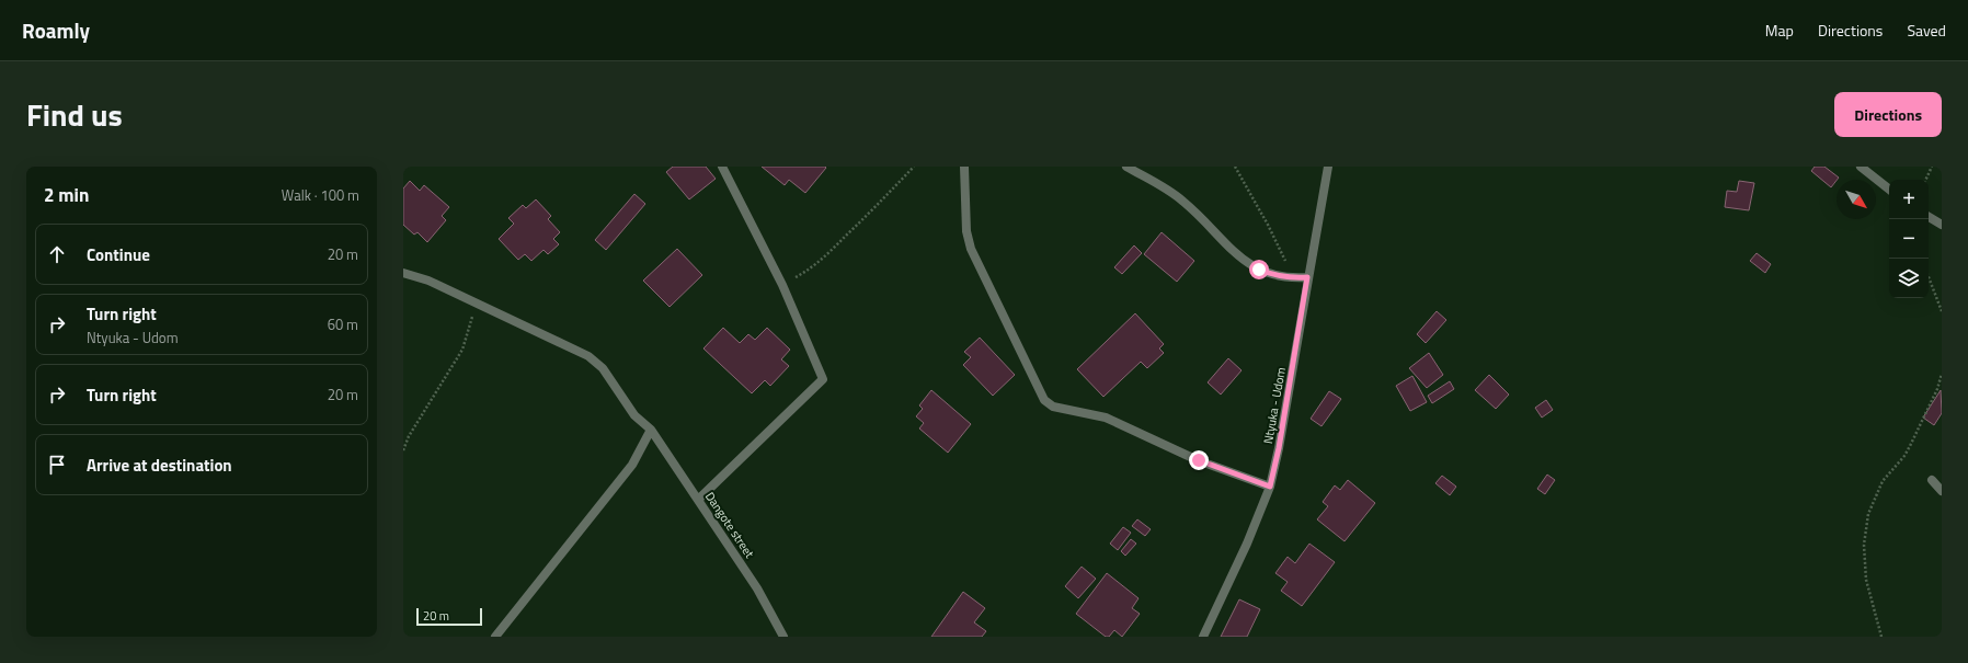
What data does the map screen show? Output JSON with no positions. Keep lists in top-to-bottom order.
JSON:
{
  "streets": {
    "street": ["Ntyuka - Udom", "Dangote street"]
  },
  "scale_bar": "20 m",
  "north": "bottom right",
  "page": {
    "header": "Roamly",
    "nav": ["Map", "Directions", "Saved"],
    "title": "Find us",
    "buttons": "Directions",
    "heading": ["2 min", "Walk · 100 m"],
    "map_buttons": ["+", "−"],
    "list": [
      ["Continue", "20 m"],
      ["Turn right", "Ntyuka - Udom", "60 m"],
      ["Turn right", "20 m"],
      "Arrive at destination"
    ],
    "scale": "20 m"
  }
}
